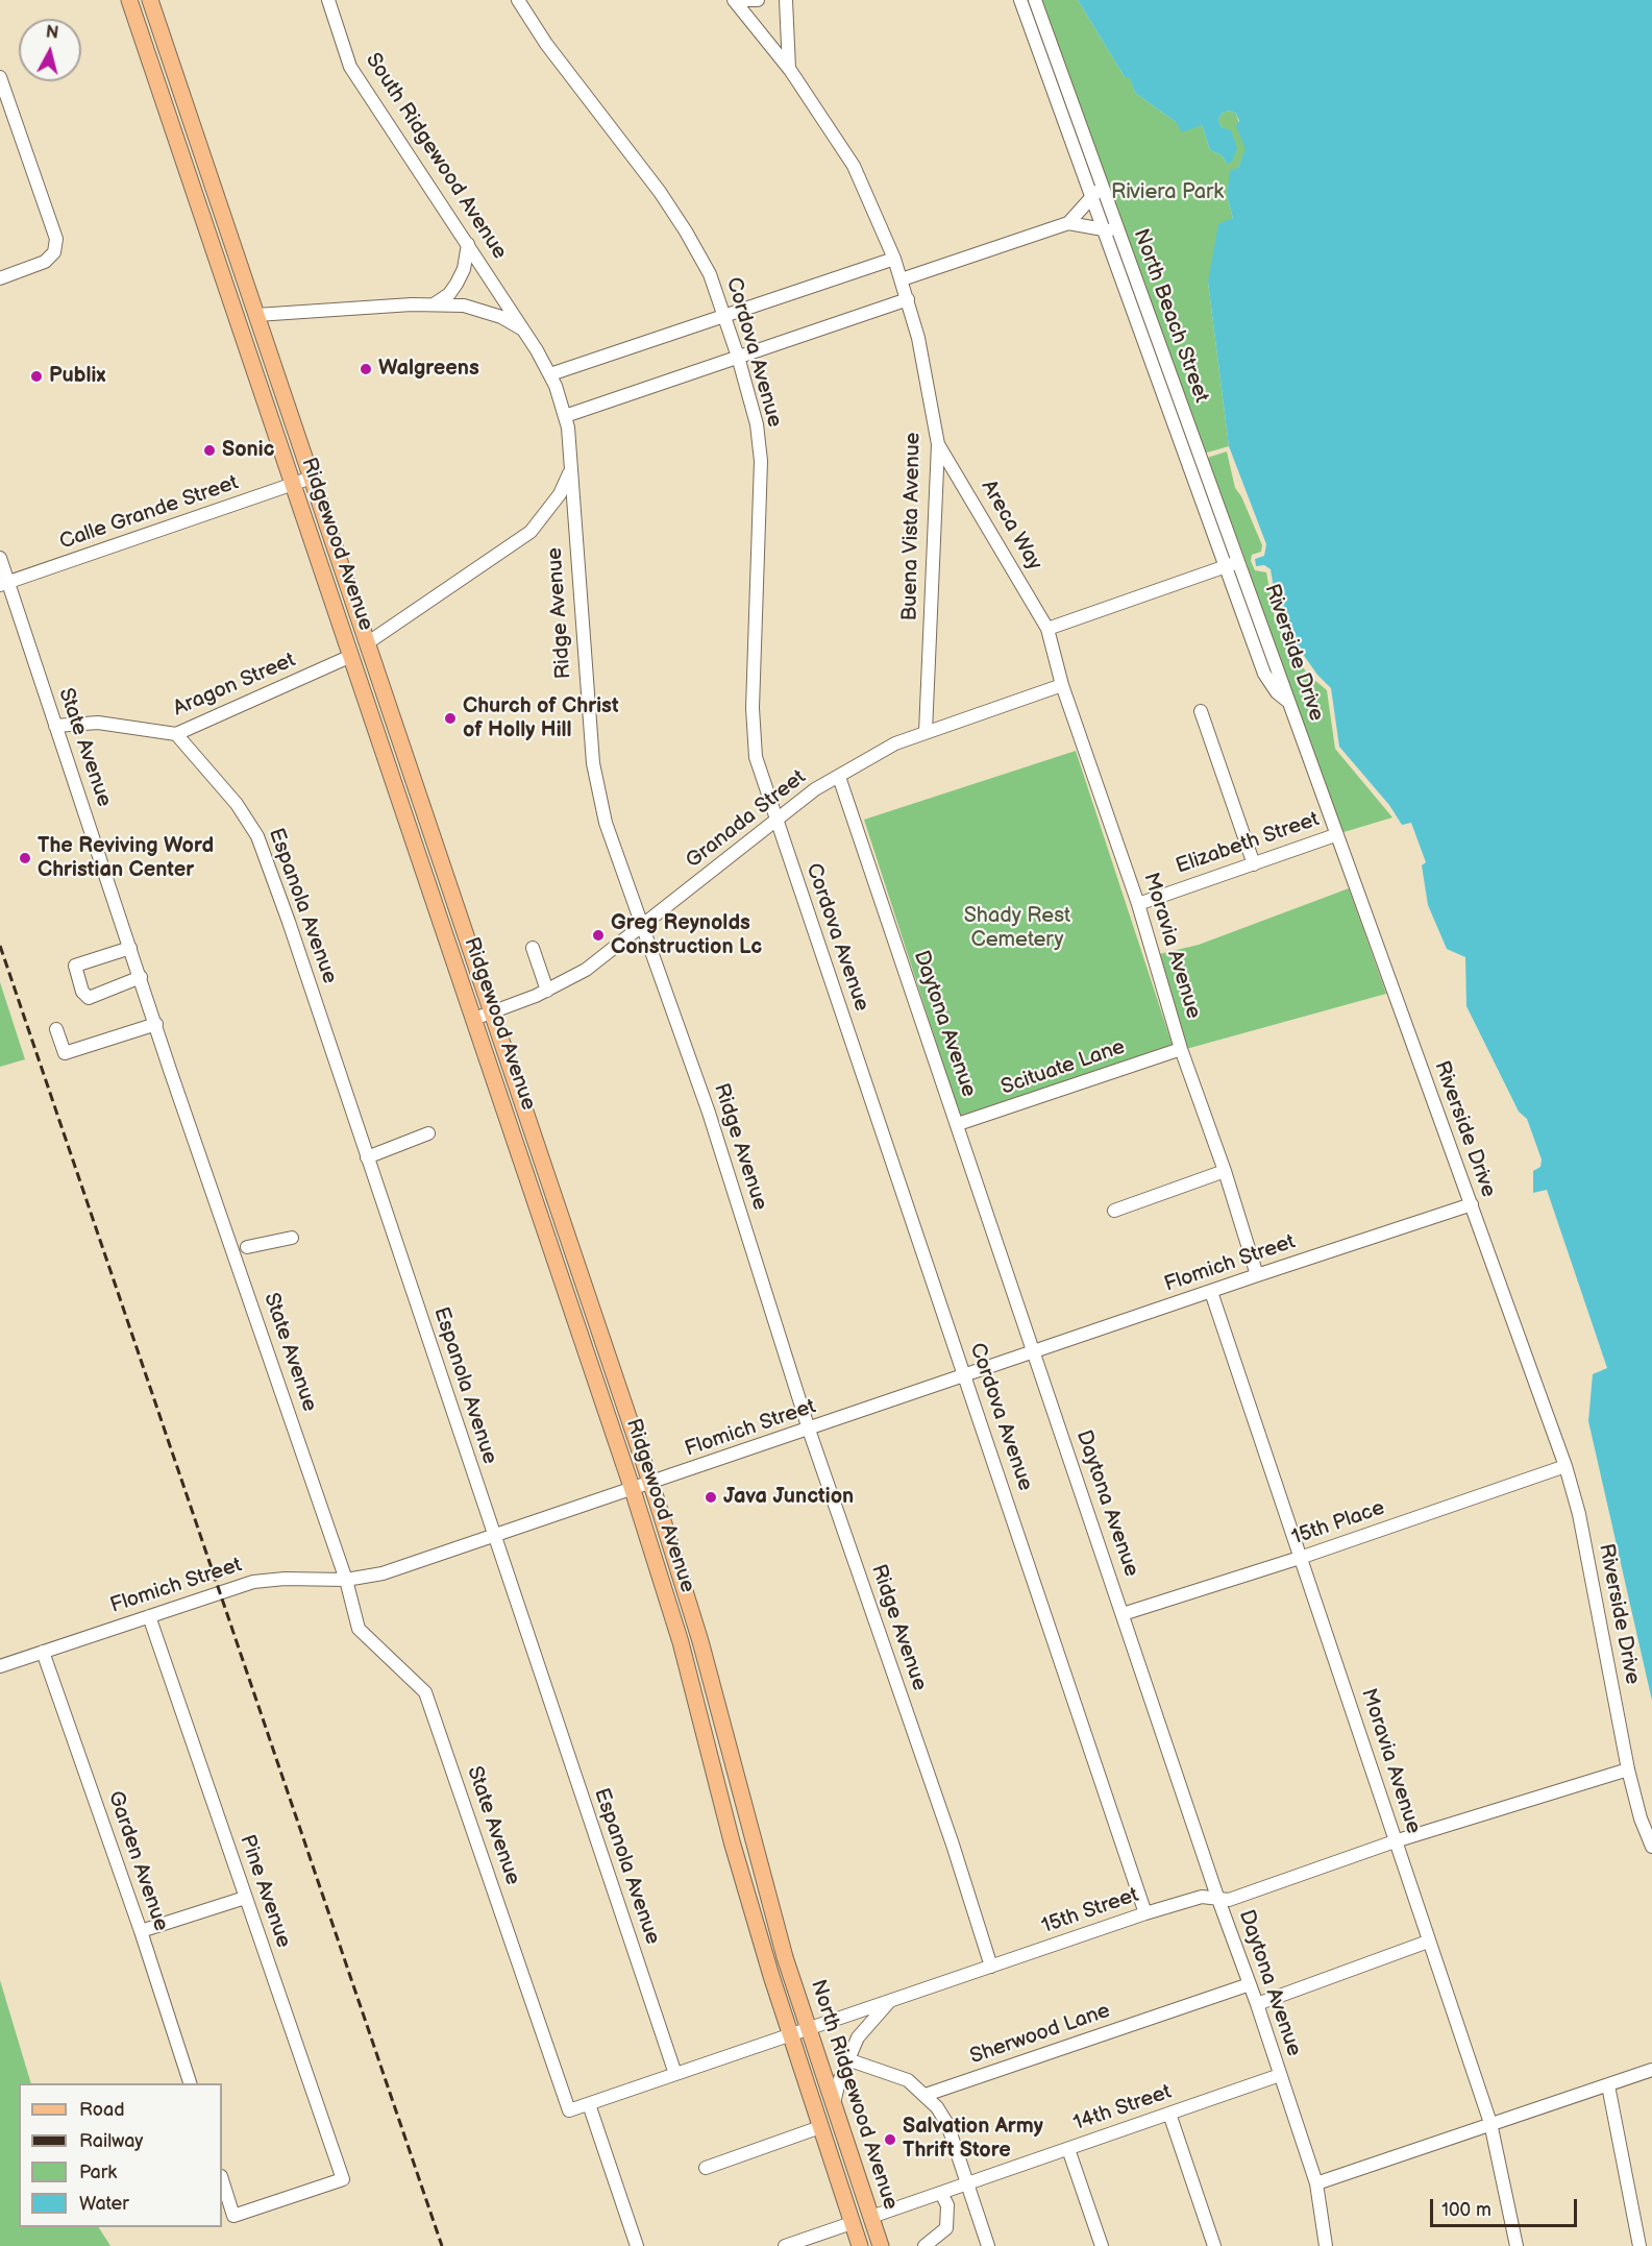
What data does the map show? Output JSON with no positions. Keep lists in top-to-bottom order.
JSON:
{
  "streets": {
    "main road": ["Ridgewood Avenue", "North Ridgewood Avenue"],
    "street": [
      "South Ridgewood Avenue",
      "North Beach Street",
      "Cordova Avenue",
      "Calle Grande Street",
      "Areca Way",
      "Buena Vista Avenue",
      "Ridge Avenue",
      "Riverside Drive",
      "Aragon Street",
      "State Avenue",
      "Granada Street",
      "Elizabeth Street",
      "Espanola Avenue",
      "Moravia Avenue",
      "Daytona Avenue",
      "Scituate Lane",
      "Flomich Street",
      "15th Place",
      "Garden Avenue",
      "Pine Avenue",
      "15th Street",
      "Sherwood Lane",
      "14th Street"
    ]
  },
  "crossings": [
    ["South Ridgewood Avenue", "Ridge Avenue"],
    ["North Beach Street", "Riverside Drive"],
    ["Cordova Avenue", "Granada Street"],
    ["Cordova Avenue", "Flomich Street"],
    ["Cordova Avenue", "15th Street"],
    ["Calle Grande Street", "Ridgewood Avenue"],
    ["Calle Grande Street", "State Avenue"],
    ["Areca Way", "Buena Vista Avenue"],
    ["Areca Way", "Moravia Avenue"],
    ["Buena Vista Avenue", "Granada Street"],
    ["Ridgewood Avenue", "Aragon Street"],
    ["Ridgewood Avenue", "Granada Street"],
    ["Ridgewood Avenue", "Flomich Street"],
    ["Ridgewood Avenue", "North Ridgewood Avenue"],
    ["Ridge Avenue", "Granada Street"],
    ["Ridge Avenue", "Flomich Street"],
    ["Ridge Avenue", "15th Street"],
    ["Riverside Drive", "Elizabeth Street"],
    ["Riverside Drive", "Flomich Street"],
    ["Riverside Drive", "15th Place"],
    ["Riverside Drive", "15th Street"],
    ["Aragon Street", "State Avenue"],
    ["Aragon Street", "Espanola Avenue"],
    ["State Avenue", "Flomich Street"],
    ["State Avenue", "15th Street"],
    ["Granada Street", "Moravia Avenue"],
    ["Granada Street", "Daytona Avenue"],
    ["Elizabeth Street", "Moravia Avenue"],
    ["Espanola Avenue", "Flomich Street"],
    ["Espanola Avenue", "15th Street"],
    ["Moravia Avenue", "Scituate Lane"],
    ["Moravia Avenue", "Flomich Street"],
    ["Moravia Avenue", "15th Place"],
    ["Moravia Avenue", "15th Street"],
    ["Daytona Avenue", "Scituate Lane"],
    ["Daytona Avenue", "Flomich Street"],
    ["Daytona Avenue", "15th Place"],
    ["Daytona Avenue", "15th Street"],
    ["Daytona Avenue", "Sherwood Lane"],
    ["Daytona Avenue", "14th Street"],
    ["Flomich Street", "Garden Avenue"],
    ["Flomich Street", "Pine Avenue"],
    ["15th Street", "North Ridgewood Avenue"],
    ["North Ridgewood Avenue", "14th Street"]
  ],
  "parks": ["Riviera Park", "Shady Rest Cemetery"],
  "places": [
    "Walgreens",
    "Publix",
    "Sonic",
    "Church of Christ of Holly Hill",
    "The Reviving Word Christian Center",
    "Greg Reynolds Construction Lc",
    "Java Junction",
    "Salvation Army Thrift Store"
  ],
  "legend": [
    "Road",
    "Railway",
    "Park",
    "Water"
  ],
  "scale_bar": "100 m",
  "north": "top"
}
